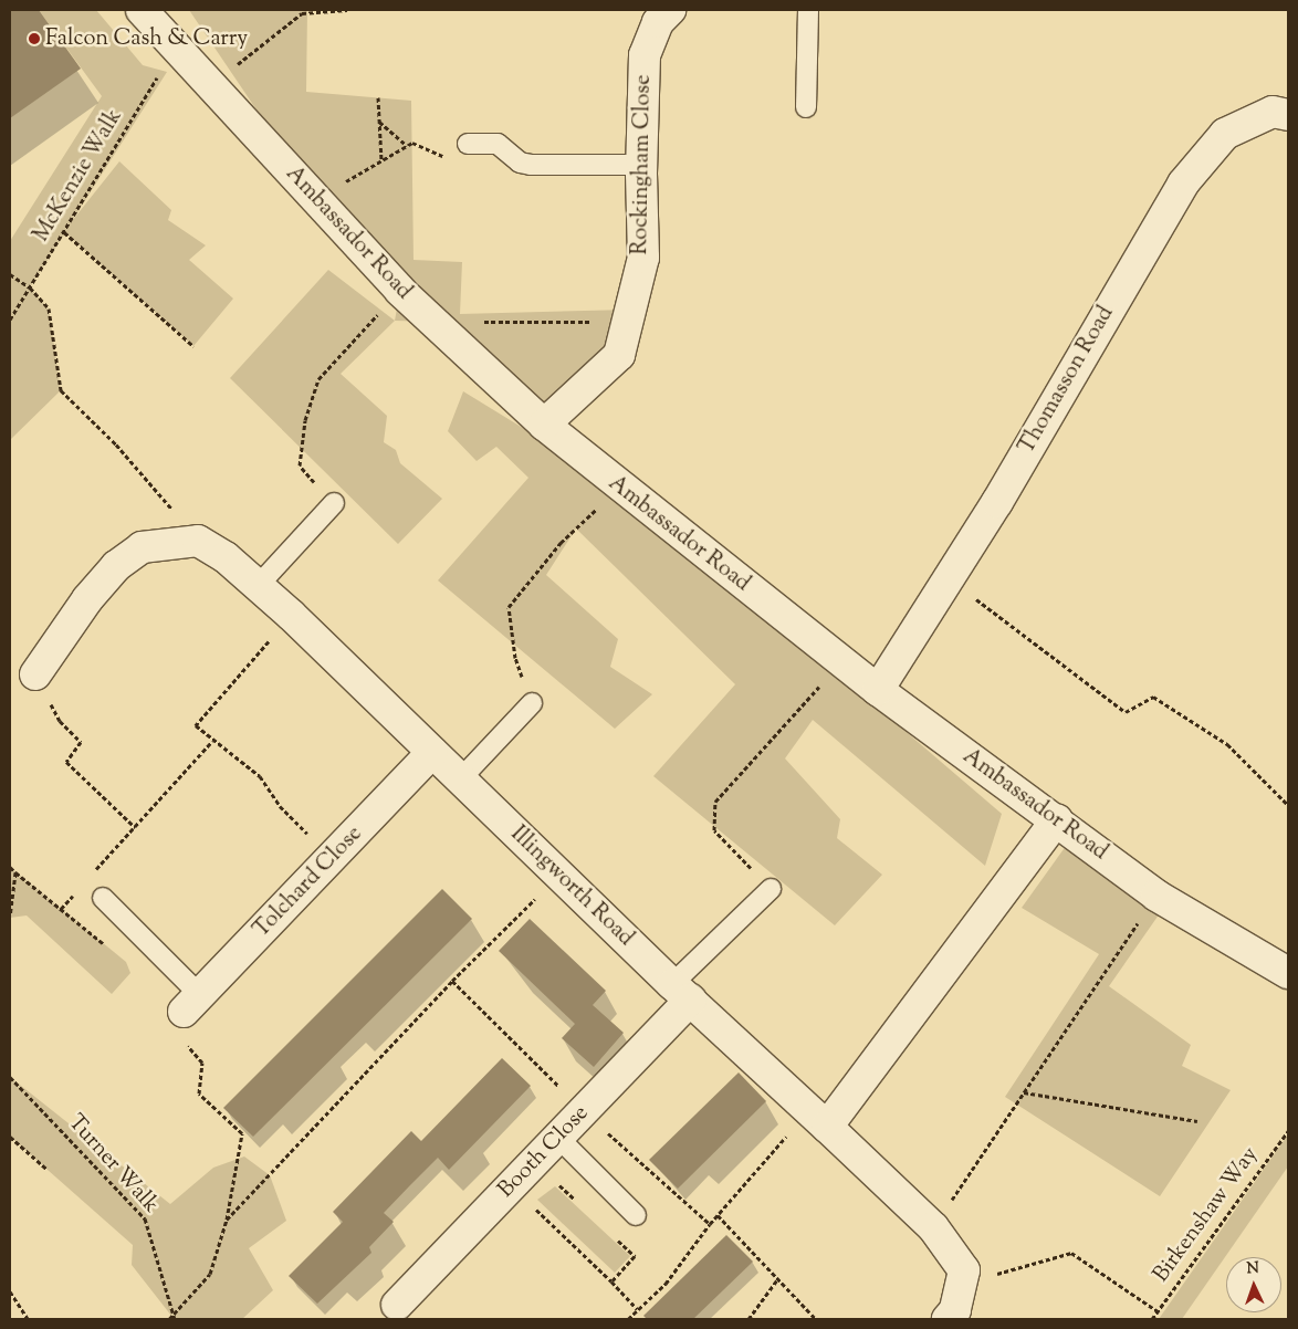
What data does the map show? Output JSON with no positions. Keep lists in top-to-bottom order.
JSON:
{
  "streets": {
    "street": [
      "Rockingham Close",
      "Ambassador Road",
      "Thomasson Road",
      "Tolchard Close",
      "Illingworth Road",
      "Booth Close"
    ],
    "path": ["McKenzie Walk", "Turner Walk", "Birkenshaw Way"]
  },
  "crossings": [
    ["Rockingham Close", "Ambassador Road"],
    ["McKenzie Walk", "Ambassador Road"],
    ["Ambassador Road", "Thomasson Road"],
    ["Tolchard Close", "Illingworth Road"],
    ["Illingworth Road", "Booth Close"]
  ],
  "places": ["Falcon Cash & Carry"],
  "north": "top"
}
